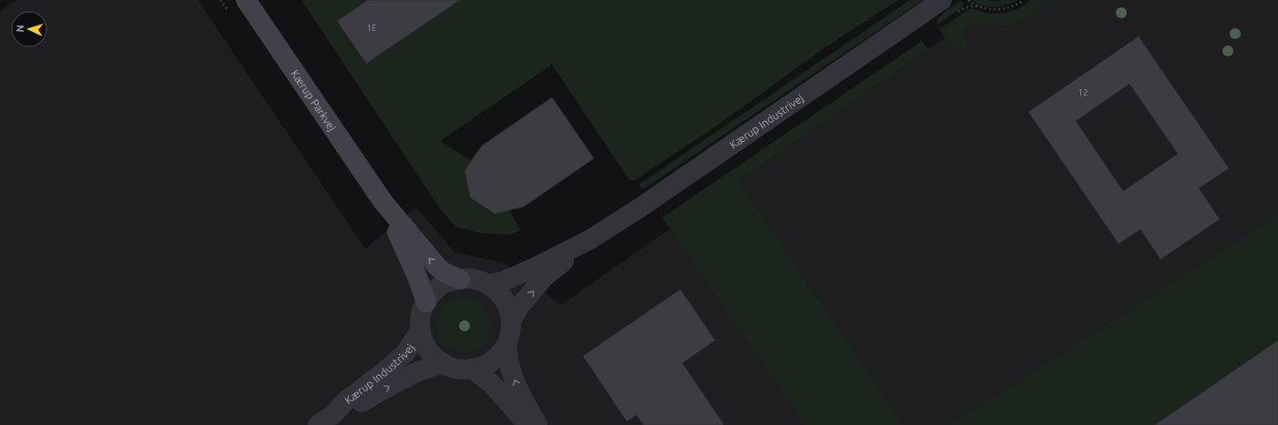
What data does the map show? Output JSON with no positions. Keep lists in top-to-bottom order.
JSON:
{
  "streets": {
    "street": ["Kærup Parkvej", "Kærup Industrivej"]
  },
  "crossings": [
    ["Kærup Parkvej", "Kærup Industrivej"]
  ],
  "house_numbers": ["1E", "12"],
  "north": "left"
}
